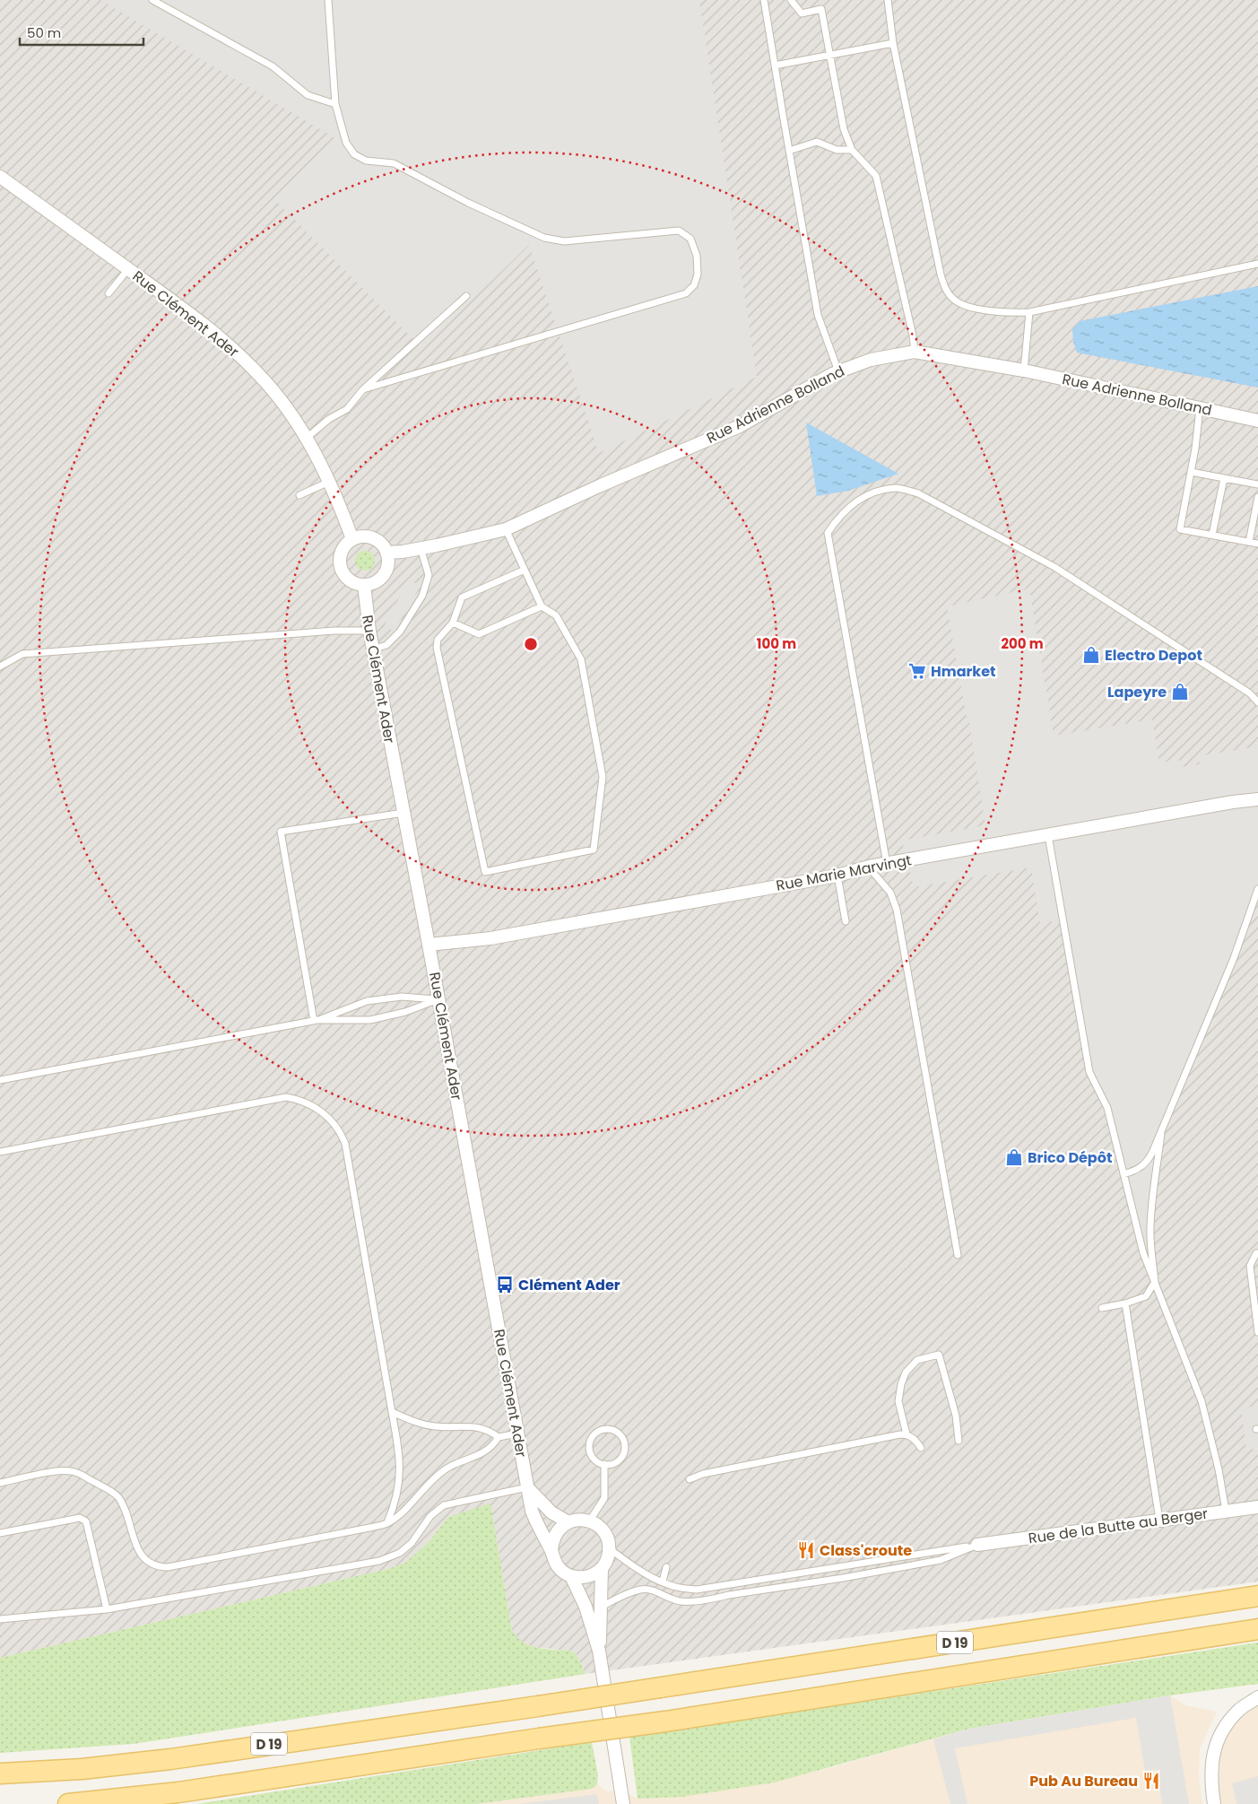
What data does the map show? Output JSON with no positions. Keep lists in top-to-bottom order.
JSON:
{
  "streets": {
    "main road": ["D 19"],
    "street": [
      "Rue Clément Ader",
      "Rue Adrienne Bolland",
      "Rue Marie Marvingt",
      "Rue de la Butte au Berger"
    ]
  },
  "crossings": [
    ["Rue Clément Ader", "Rue Adrienne Bolland"],
    ["Rue Clément Ader", "Rue Marie Marvingt"]
  ],
  "places": {
    "shop": ["Electro Depot", "Lapeyre", "Brico Dépôt"],
    "supermarket": ["Hmarket"],
    "bus stop": ["Clément Ader"],
    "restaurant": ["Class'croute", "Pub Au Bureau"]
  },
  "scale_bar": "50 m",
  "rings": ["100 m", "200 m"]
}
